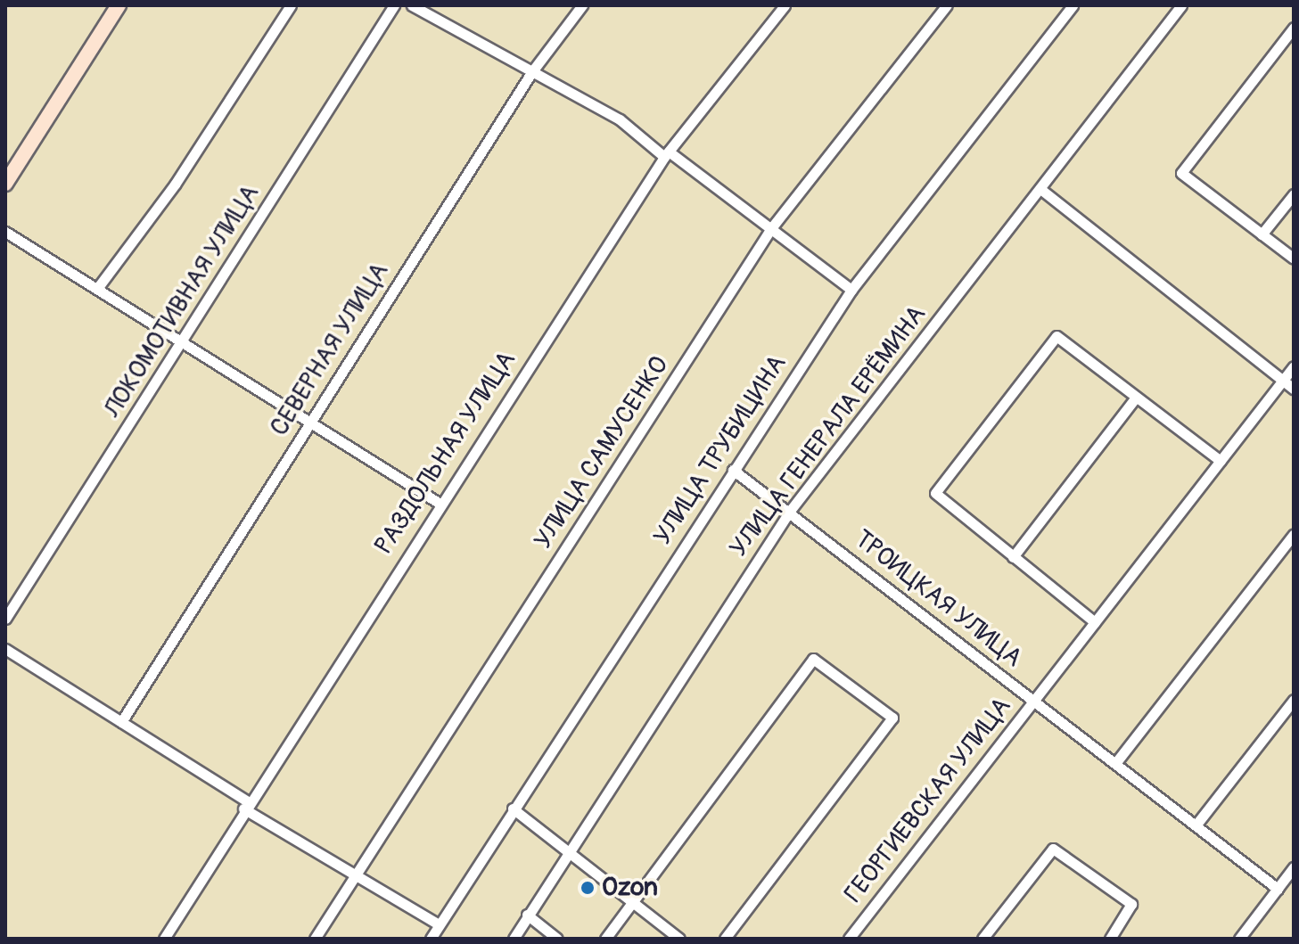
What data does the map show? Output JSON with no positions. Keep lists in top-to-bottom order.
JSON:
{
  "streets": {
    "street": [
      "ЛОКОМОТИВНАЯ УЛИЦА",
      "СЕВЕРНАЯ УЛИЦА",
      "УЛИЦА ГЕНЕРАЛА ЕРЁМИНА",
      "УЛИЦА ТРУБИЦИНА",
      "РАЗДОЛЬНАЯ УЛИЦА",
      "УЛИЦА САМУСЕНКО",
      "ТРОИЦКАЯ УЛИЦА",
      "ГЕОРГИЕВСКАЯ УЛИЦА"
    ]
  },
  "crossings": [
    ["УЛИЦА ГЕНЕРАЛА ЕРЁМИНА", "ТРОИЦКАЯ УЛИЦА"],
    ["УЛИЦА ТРУБИЦИНА", "ТРОИЦКАЯ УЛИЦА"],
    ["ТРОИЦКАЯ УЛИЦА", "ГЕОРГИЕВСКАЯ УЛИЦА"]
  ],
  "places": ["Ozon"]
}
